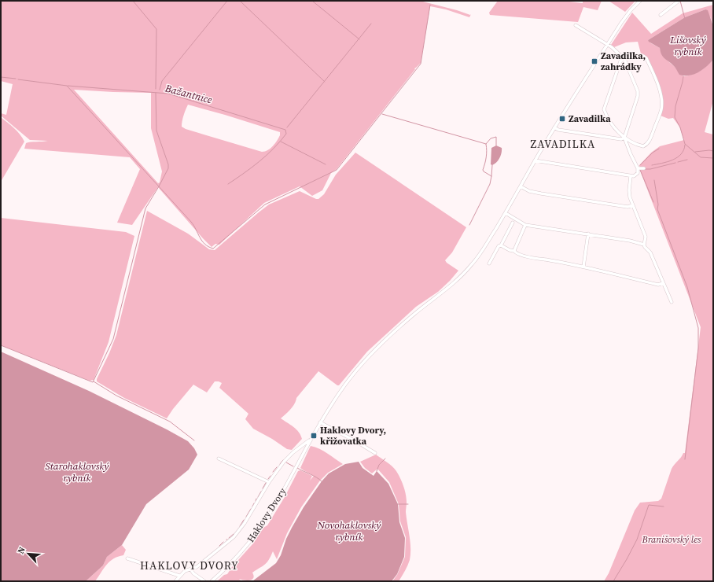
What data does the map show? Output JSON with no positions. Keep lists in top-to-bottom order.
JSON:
{
  "streets": {
    "street": ["Haklovy Dvory"]
  },
  "districts": ["ZAVADILKA", "HAKLOVY DVORY"],
  "water": [
    "Lišovský rybník",
    "Bažantnice",
    "Starohaklovský rybník",
    "Novohaklovský rybník"
  ],
  "parks": ["Branišovský les"],
  "places": {
    "transit": ["Zavadilka, zahrádky", "Zavadilka", "Haklovy Dvory, křižovatka"]
  },
  "north": "top left"
}
